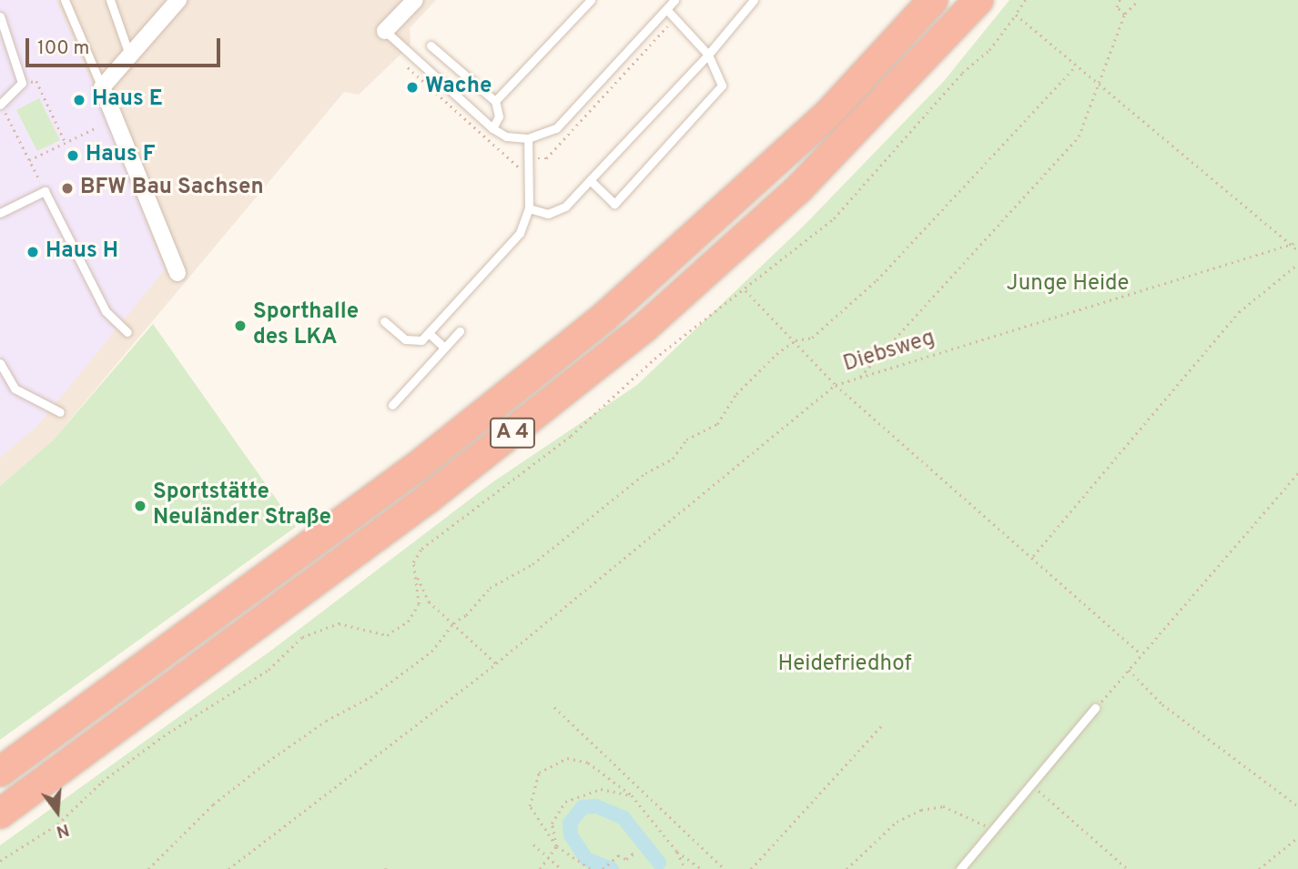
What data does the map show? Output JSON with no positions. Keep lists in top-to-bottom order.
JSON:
{
  "streets": {
    "highway": ["A 4"],
    "path": ["Diebsweg"]
  },
  "parks": ["Junge Heide", "Heidefriedhof"],
  "places": [
    "Wache",
    "Haus E",
    "Haus F",
    "BFW Bau Sachsen",
    "Haus H",
    "Sporthalle des LKA",
    "Sportstätte Neuländer Straße"
  ],
  "scale_bar": "100 m",
  "north": "bottom"
}
